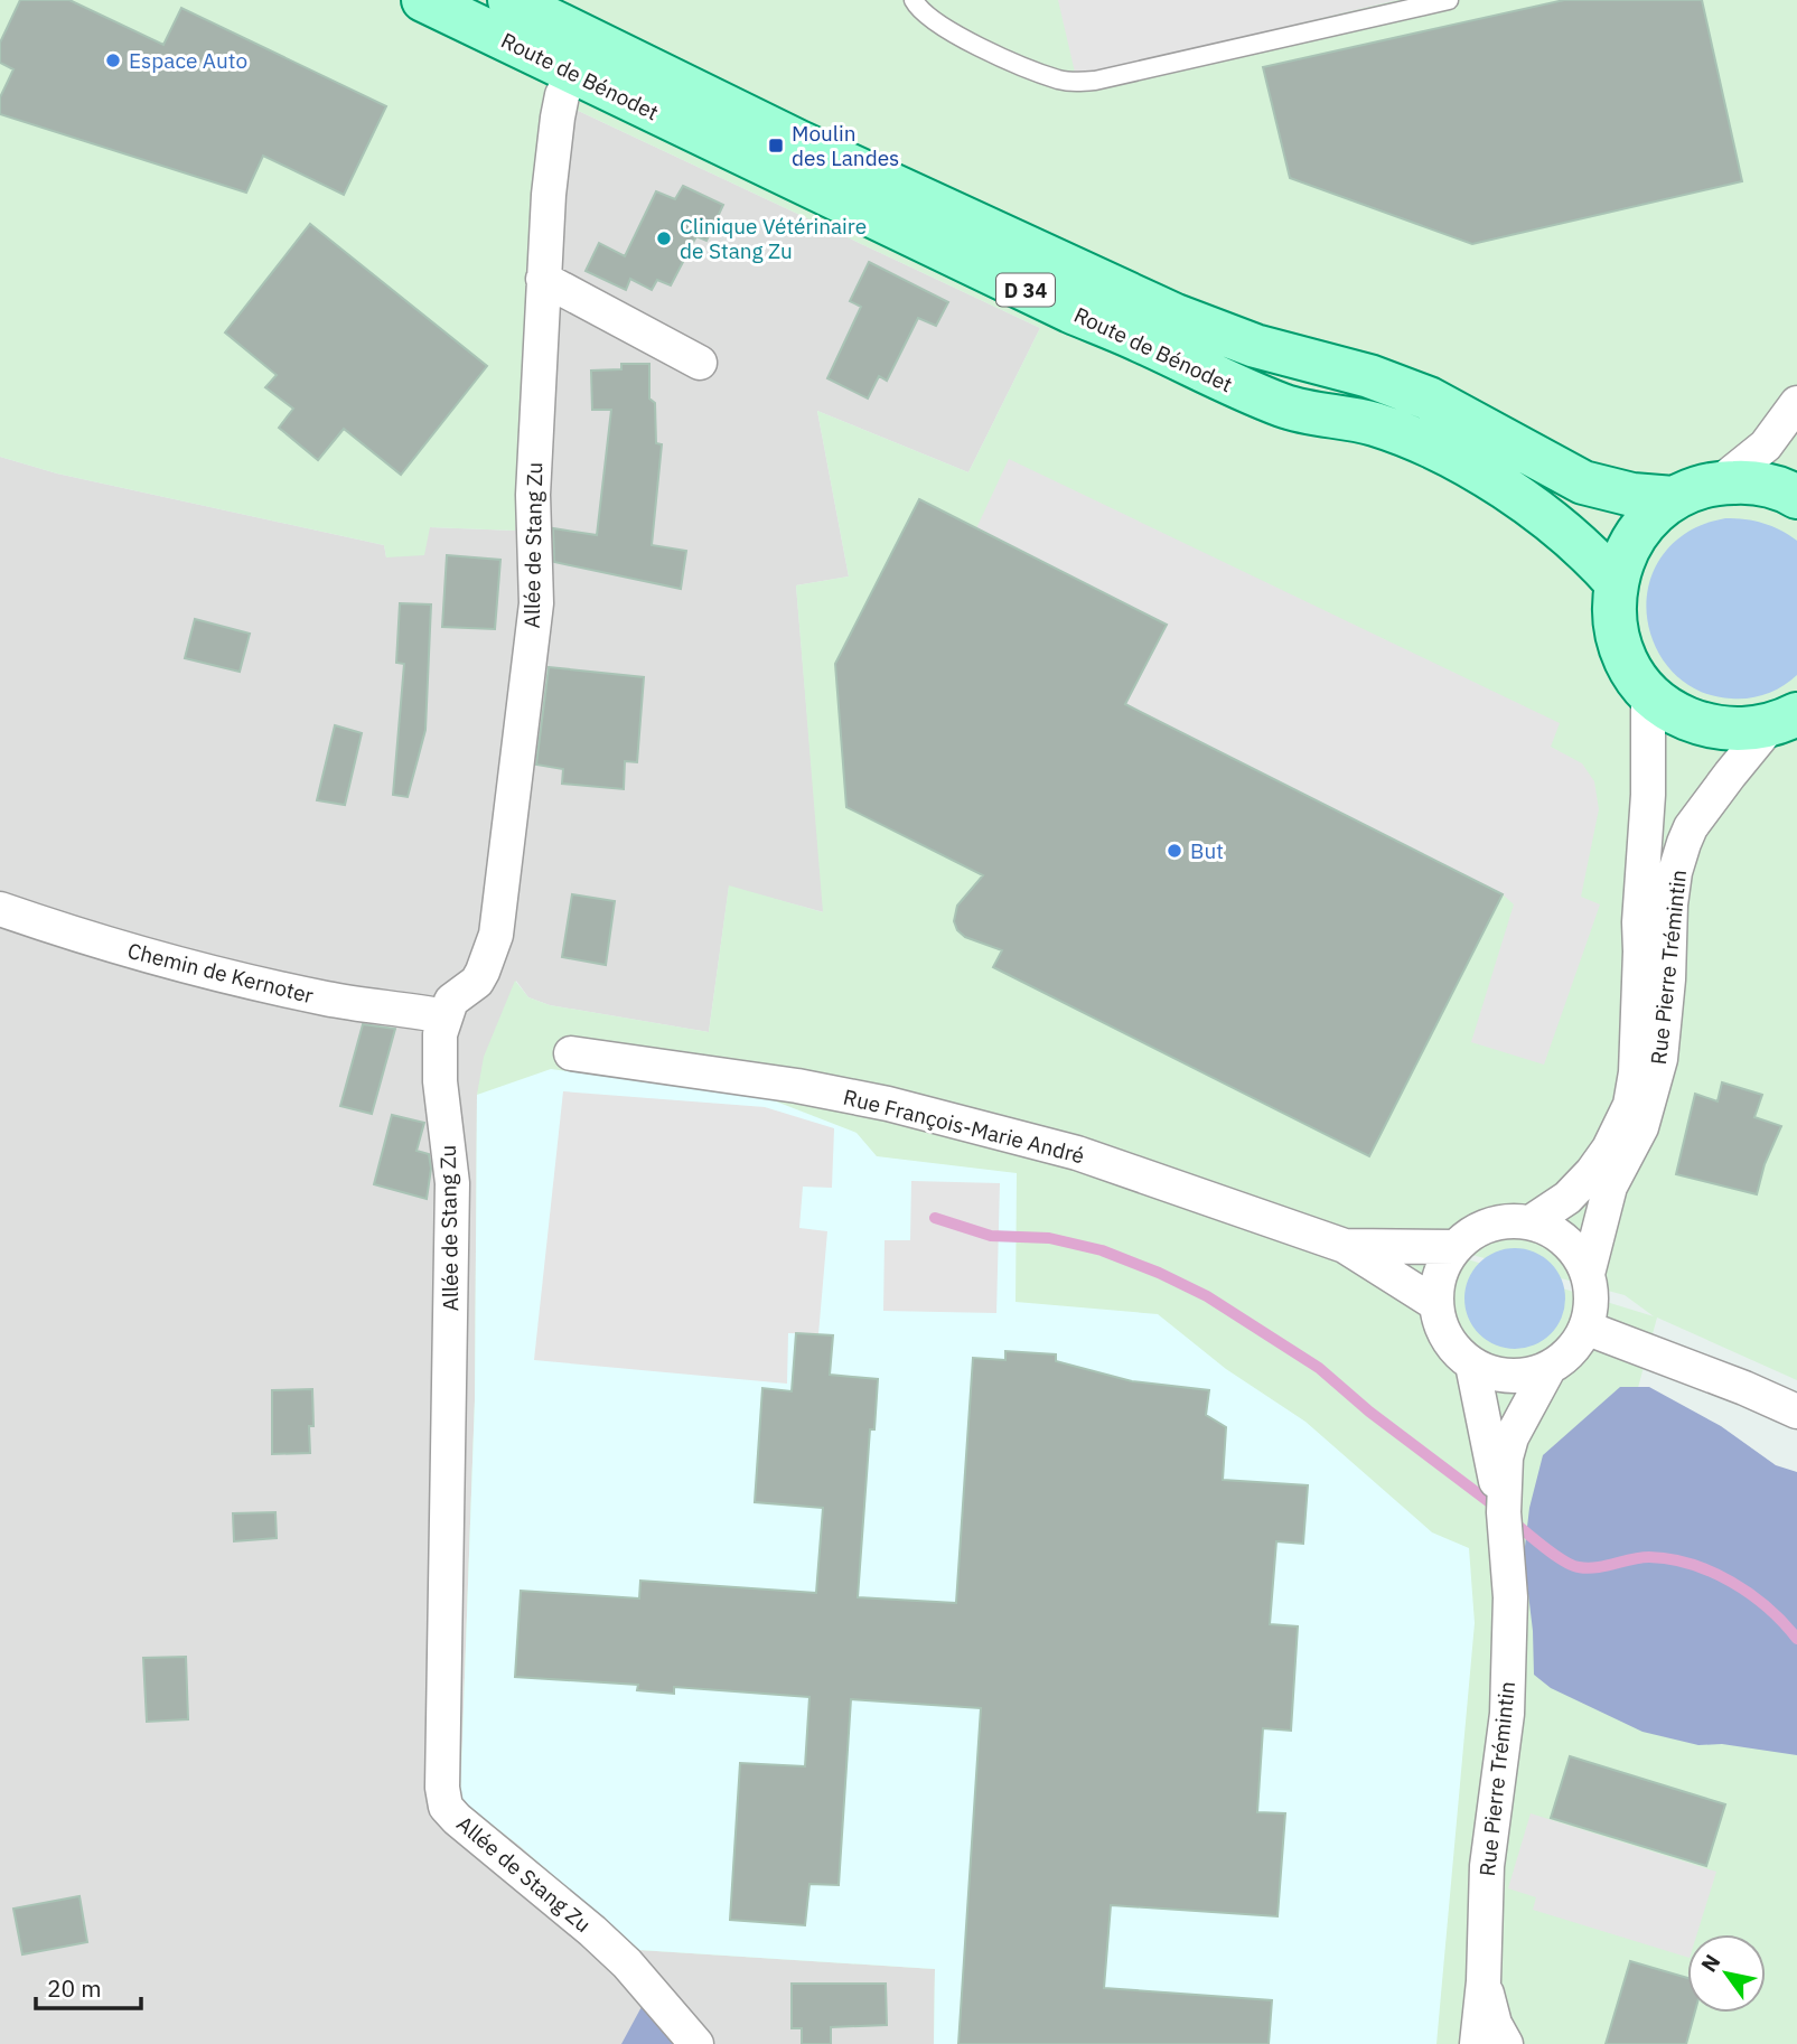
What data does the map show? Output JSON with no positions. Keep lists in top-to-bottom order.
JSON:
{
  "streets": {
    "main road": ["Route de Bénodet", "D 34"],
    "street": [
      "Allée de Stang Zu",
      "Rue Pierre Trémintin",
      "Chemin de Kernoter",
      "Rue François-Marie André"
    ]
  },
  "crossings": [
    ["Route de Bénodet", "Allée de Stang Zu"],
    ["Allée de Stang Zu", "Chemin de Kernoter"],
    ["Rue Pierre Trémintin", "Rue François-Marie André"]
  ],
  "places": {
    "other": ["Espace Auto", "Clinique Vétérinaire de Stang Zu", "But"],
    "transit": ["Moulin des Landes"]
  },
  "scale_bar": "20 m",
  "north": "top left"
}
